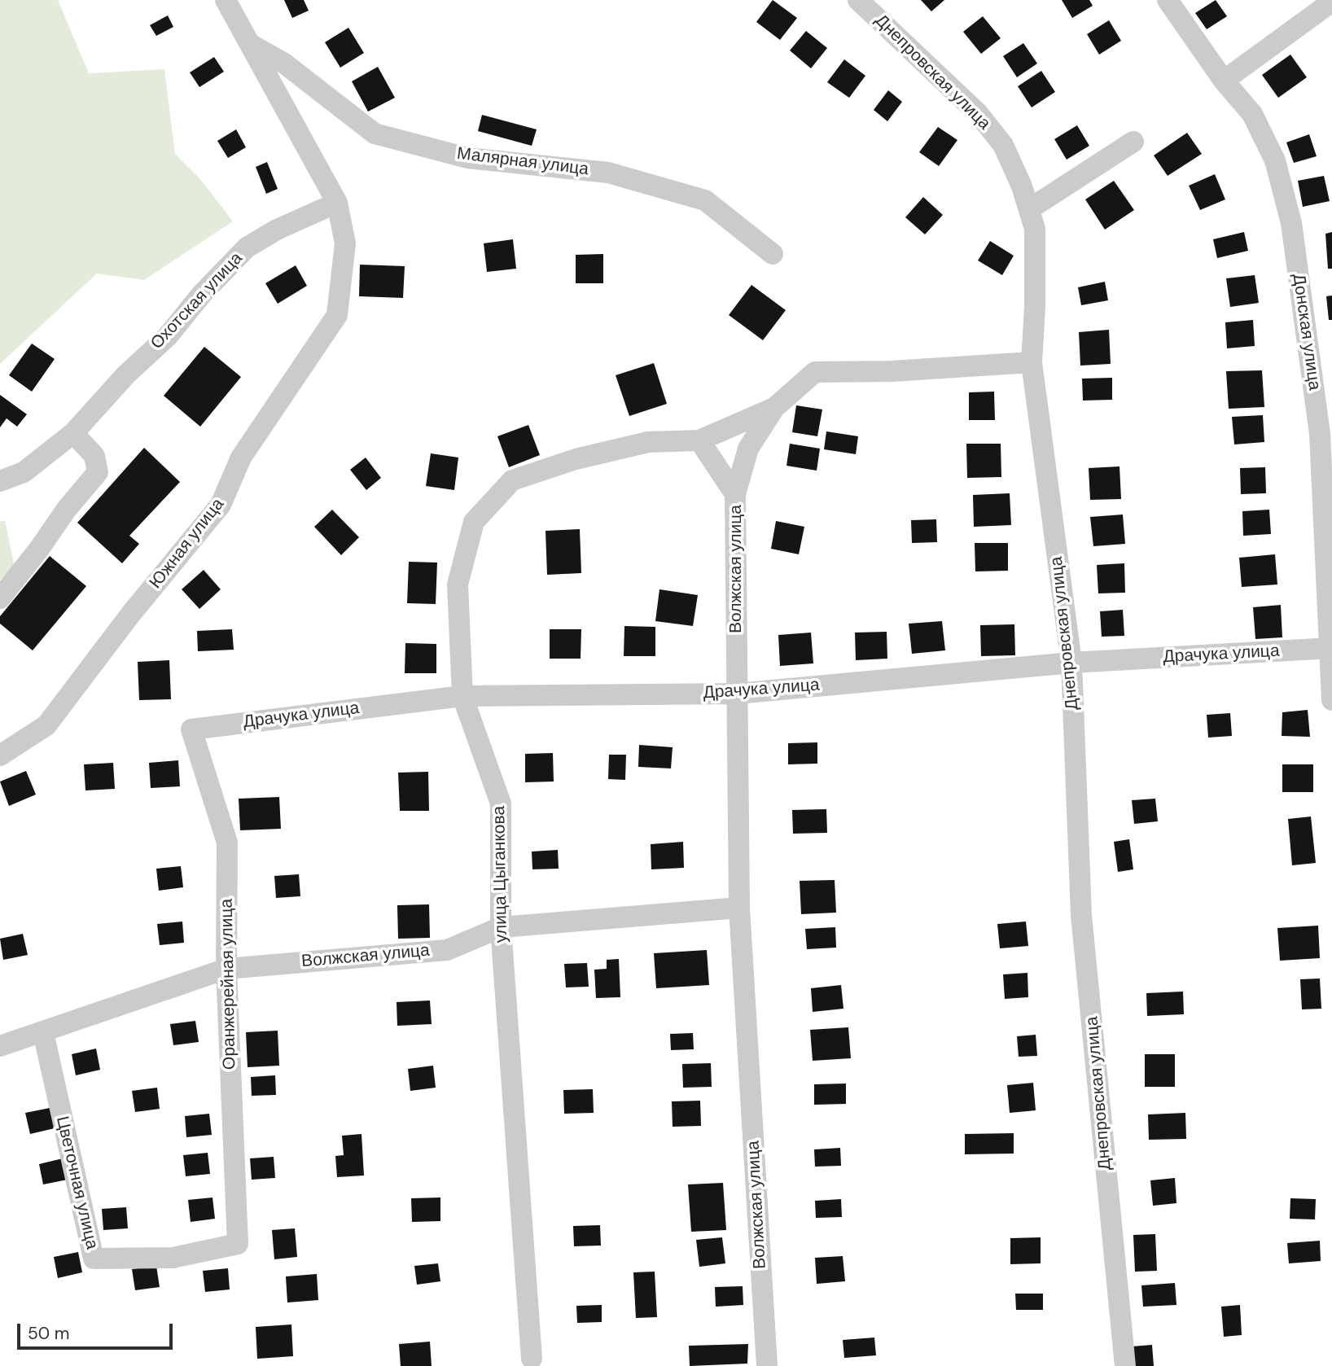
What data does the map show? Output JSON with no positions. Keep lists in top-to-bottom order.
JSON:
{
  "streets": {
    "street": [
      "Днепровская улица",
      "Малярная улица",
      "Охотская улица",
      "Донская улица",
      "Южная улица",
      "Волжская улица",
      "Драчука улица",
      "улица Цыганкова",
      "Оранжерейная улица",
      "Цветочная улица"
    ]
  },
  "crossings": [
    ["Днепровская улица", "Волжская улица"],
    ["Днепровская улица", "Драчука улица"],
    ["Охотская улица", "Южная улица"],
    ["Донская улица", "Драчука улица"],
    ["Волжская улица", "Драчука улица"],
    ["Волжская улица", "улица Цыганкова"],
    ["Волжская улица", "Оранжерейная улица"],
    ["Волжская улица", "Цветочная улица"],
    ["Драчука улица", "улица Цыганкова"],
    ["Драчука улица", "Оранжерейная улица"],
    ["Оранжерейная улица", "Цветочная улица"]
  ],
  "scale_bar": "50 m"
}
